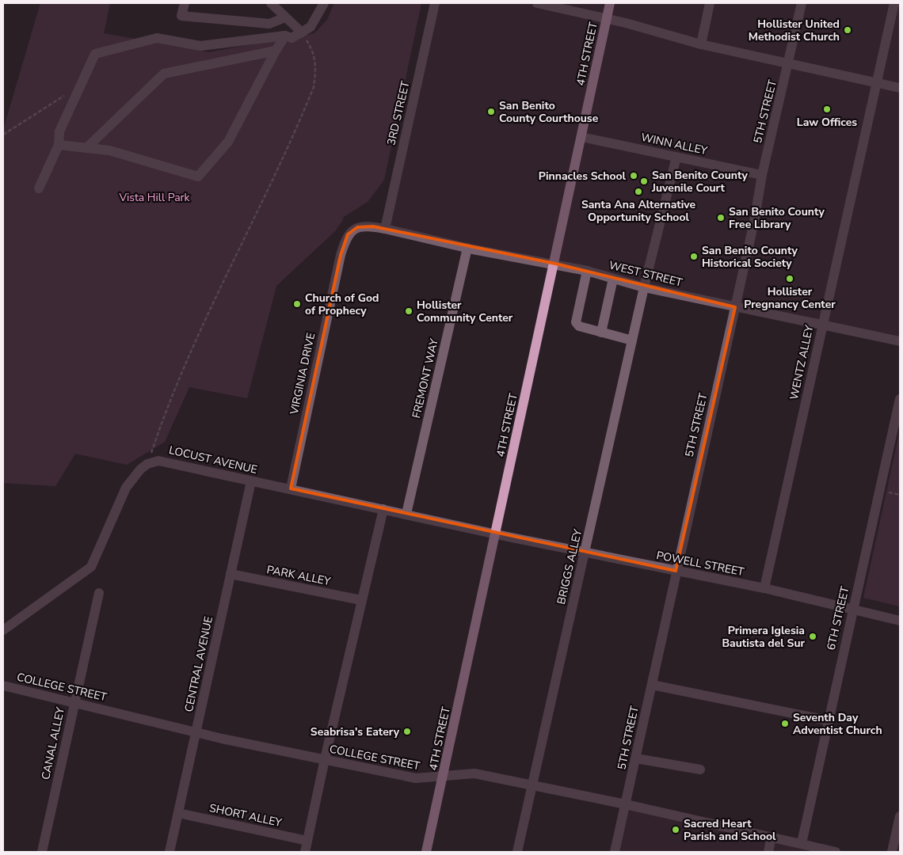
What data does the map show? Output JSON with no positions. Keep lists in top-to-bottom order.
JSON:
{
  "streets": {
    "main road": ["4TH STREET"],
    "street": [
      "5TH STREET",
      "3RD STREET",
      "WINN ALLEY",
      "WEST STREET",
      "WENTZ ALLEY",
      "VIRGINIA DRIVE",
      "FREMONT WAY",
      "LOCUST AVENUE",
      "POWELL STREET",
      "BRIGGS ALLEY",
      "PARK ALLEY",
      "6TH STREET",
      "CENTRAL AVENUE",
      "COLLEGE STREET",
      "CANAL ALLEY",
      "SHORT ALLEY"
    ]
  },
  "crossings": [
    ["4TH STREET", "WINN ALLEY"],
    ["4TH STREET", "WEST STREET"],
    ["4TH STREET", "LOCUST AVENUE"],
    ["4TH STREET", "POWELL STREET"],
    ["4TH STREET", "COLLEGE STREET"],
    ["5TH STREET", "WINN ALLEY"],
    ["5TH STREET", "WEST STREET"],
    ["5TH STREET", "POWELL STREET"],
    ["5TH STREET", "COLLEGE STREET"],
    ["3RD STREET", "WEST STREET"],
    ["3RD STREET", "VIRGINIA DRIVE"],
    ["WINN ALLEY", "BRIGGS ALLEY"],
    ["WEST STREET", "WENTZ ALLEY"],
    ["WEST STREET", "VIRGINIA DRIVE"],
    ["WEST STREET", "FREMONT WAY"],
    ["WEST STREET", "BRIGGS ALLEY"],
    ["WENTZ ALLEY", "POWELL STREET"],
    ["VIRGINIA DRIVE", "LOCUST AVENUE"],
    ["FREMONT WAY", "LOCUST AVENUE"],
    ["LOCUST AVENUE", "POWELL STREET"],
    ["LOCUST AVENUE", "CENTRAL AVENUE"],
    ["POWELL STREET", "BRIGGS ALLEY"],
    ["POWELL STREET", "6TH STREET"],
    ["BRIGGS ALLEY", "COLLEGE STREET"],
    ["PARK ALLEY", "CENTRAL AVENUE"],
    ["6TH STREET", "COLLEGE STREET"],
    ["CENTRAL AVENUE", "COLLEGE STREET"],
    ["CENTRAL AVENUE", "SHORT ALLEY"],
    ["COLLEGE STREET", "CANAL ALLEY"]
  ],
  "parks": ["Vista Hill Park"],
  "places": [
    "Hollister United Methodist Church",
    "Law Offices",
    "San Benito County Courthouse",
    "Pinnacles School",
    "San Benito County Juvenile Court",
    "Santa Ana Alternative Opportunity School",
    "San Benito County Free Library",
    "San Benito County Historical Society",
    "Hollister Pregnancy Center",
    "Church of God of Prophecy",
    "Hollister Community Center",
    "Primera Iglesia Bautista del Sur",
    "Seventh Day Adventist Church",
    "Seabrisa's Eatery",
    "Sacred Heart Parish and School"
  ]
}
